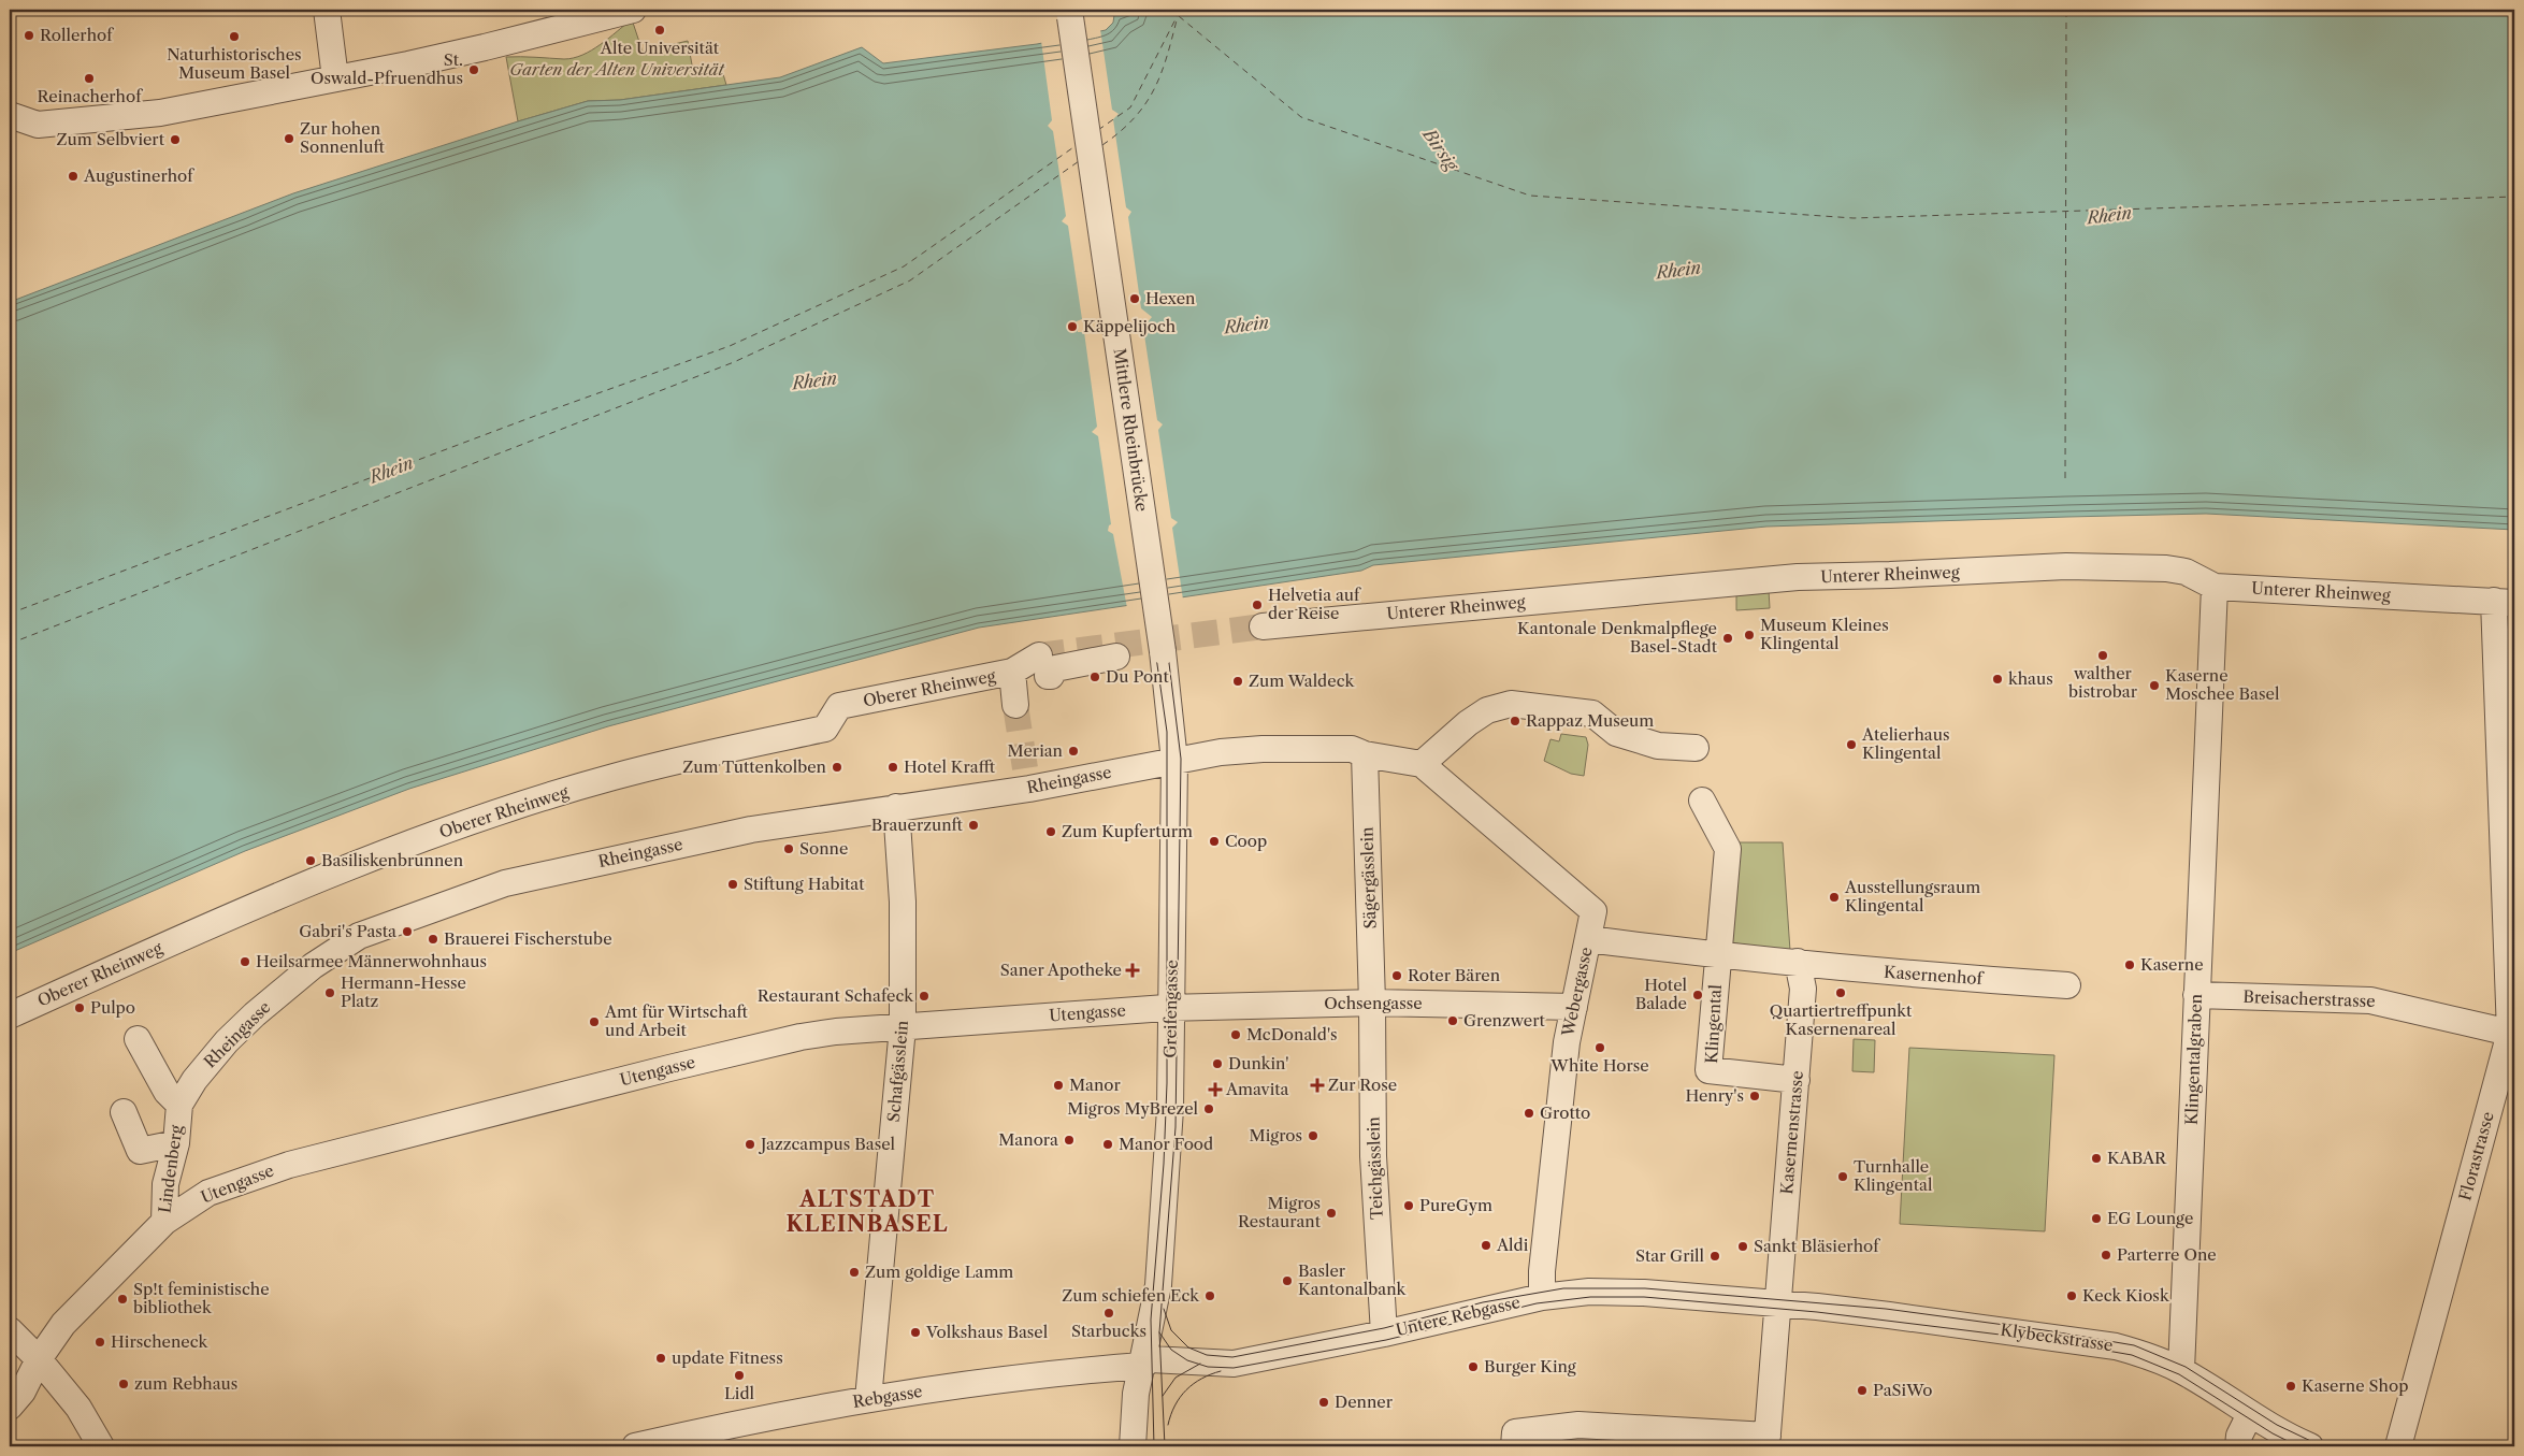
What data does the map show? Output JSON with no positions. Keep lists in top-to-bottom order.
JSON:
{
  "streets": {
    "street": [
      "Mittlere Rheinbrücke",
      "Unterer Rheinweg",
      "Oberer Rheinweg",
      "Rheingasse",
      "Sägergässlein",
      "Kasernenhof",
      "Webergasse",
      "Breisacherstrasse",
      "Ochsengasse",
      "Greifengasse",
      "Utengasse",
      "Klingental",
      "Klingentalgraben",
      "Schafgässlein",
      "Kasernenstrasse",
      "Florastrasse",
      "Teichgässlein",
      "Lindenberg",
      "Untere Rebgasse",
      "Klybeckstrasse",
      "Rebgasse"
    ]
  },
  "crossings": [
    ["Mittlere Rheinbrücke", "Greifengasse"],
    ["Unterer Rheinweg", "Klingentalgraben"],
    ["Unterer Rheinweg", "Florastrasse"],
    ["Rheingasse", "Sägergässlein"],
    ["Rheingasse", "Webergasse"],
    ["Rheingasse", "Greifengasse"],
    ["Rheingasse", "Schafgässlein"],
    ["Rheingasse", "Lindenberg"],
    ["Sägergässlein", "Ochsengasse"],
    ["Sägergässlein", "Teichgässlein"],
    ["Kasernenhof", "Kasernenstrasse"],
    ["Webergasse", "Ochsengasse"],
    ["Webergasse", "Untere Rebgasse"],
    ["Breisacherstrasse", "Klingentalgraben"],
    ["Breisacherstrasse", "Florastrasse"],
    ["Ochsengasse", "Greifengasse"],
    ["Ochsengasse", "Utengasse"],
    ["Ochsengasse", "Teichgässlein"],
    ["Greifengasse", "Utengasse"],
    ["Greifengasse", "Untere Rebgasse"],
    ["Greifengasse", "Rebgasse"],
    ["Utengasse", "Schafgässlein"],
    ["Utengasse", "Lindenberg"],
    ["Klingental", "Kasernenstrasse"],
    ["Klingentalgraben", "Klybeckstrasse"],
    ["Schafgässlein", "Rebgasse"],
    ["Kasernenstrasse", "Untere Rebgasse"],
    ["Kasernenstrasse", "Klybeckstrasse"],
    ["Teichgässlein", "Untere Rebgasse"],
    ["Untere Rebgasse", "Klybeckstrasse"],
    ["Untere Rebgasse", "Rebgasse"]
  ],
  "districts": ["ALTSTADT KLEINBASEL"],
  "water": ["Birsig", "Rhein"],
  "parks": ["Garten der Alten Universität"],
  "places": {
    "other": [
      "Alte Universität",
      "Rollerhof",
      "Naturhistorisches Museum Basel",
      "St. Oswald-Pfruendhus",
      "Reinacherhof",
      "Zur hohen Sonnenluft",
      "Zum Selbviert",
      "Augustinerhof",
      "Hexen",
      "Käppelijoch",
      "Helvetia auf der Reise",
      "Museum Kleines Klingental",
      "Kantonale Denkmalpflege Basel-Stadt",
      "walther bistrobar",
      "Du Pont",
      "khaus",
      "Zum Waldeck",
      "Kaserne Moschee Basel",
      "Rappaz Museum",
      "Atelierhaus Klingental",
      "Merian",
      "Zum Tuttenkolben",
      "Hotel Krafft",
      "Brauerzunft",
      "Zum Kupferturm",
      "Coop",
      "Sonne",
      "Basiliskenbrunnen",
      "Stiftung Habitat",
      "Ausstellungsraum Klingental",
      "Gabri's Pasta",
      "Brauerei Fischerstube",
      "Heilsarmee Männerwohnhaus",
      "Kaserne",
      "Roter Bären",
      "Hermann-Hesse Platz",
      "Quartiertreffpunkt Kasernenareal",
      "Hotel Balade",
      "Restaurant Schafeck",
      "Pulpo",
      "Grenzwert",
      "Amt für Wirtschaft und Arbeit",
      "McDonald's",
      "White Horse",
      "Dunkin'",
      "Manor",
      "Henry's",
      "Migros MyBrezel",
      "Grotto",
      "Migros",
      "Manora",
      "Jazzcampus Basel",
      "Manor Food",
      "KABAR",
      "Turnhalle Klingental",
      "PureGym",
      "Migros Restaurant",
      "EG Lounge",
      "Aldi",
      "Sankt Bläsierhof",
      "Parterre One",
      "Star Grill",
      "Zum goldige Lamm",
      "Basler Kantonalbank",
      "Zum schiefen Eck",
      "Keck Kiosk",
      "Sp!t feministische bibliothek",
      "Starbucks",
      "Volkshaus Basel",
      "Hirscheneck",
      "update Fitness",
      "Burger King",
      "Lidl",
      "zum Rebhaus",
      "Kaserne Shop",
      "PaSiWo",
      "Denner"
    ],
    "health": ["Saner Apotheke", "Zur Rose", "Amavita"]
  }
}
